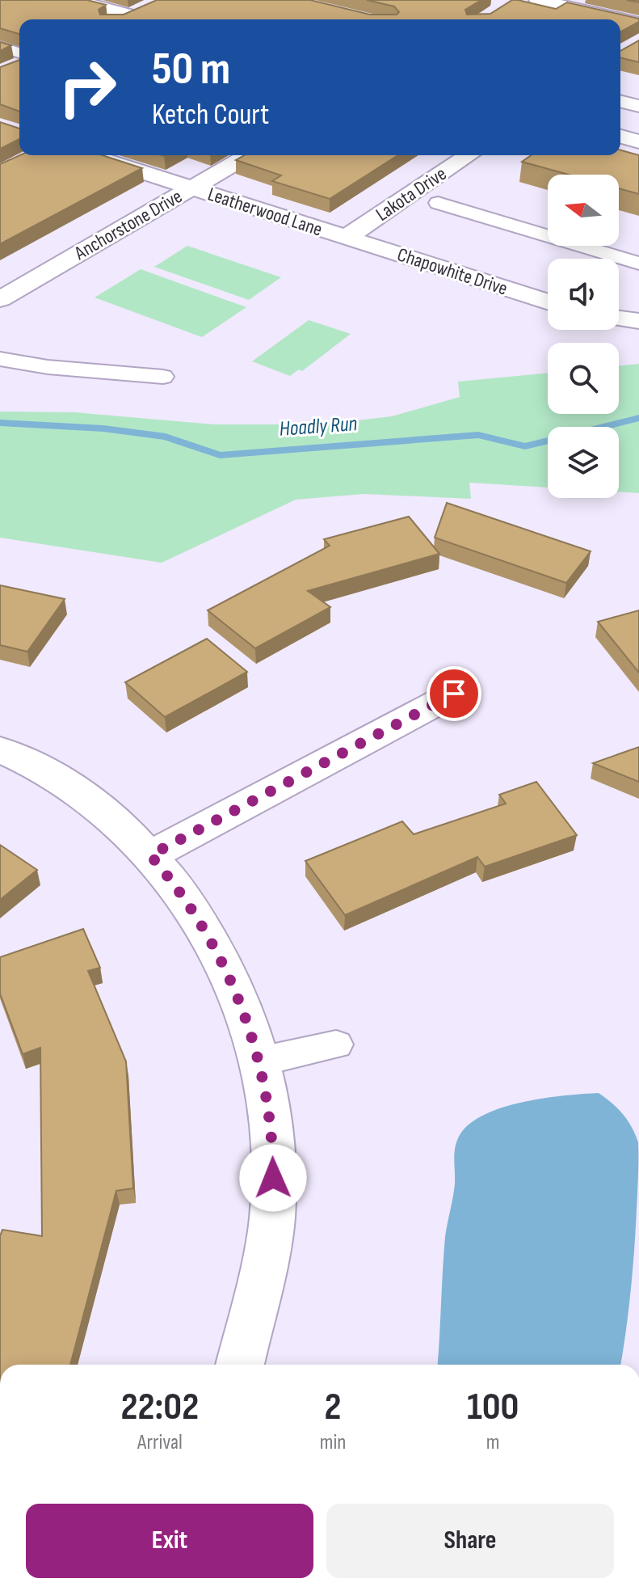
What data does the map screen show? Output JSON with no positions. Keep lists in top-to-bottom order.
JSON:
{
  "streets": {
    "street": [
      "Lakota Drive",
      "Leatherwood Lane",
      "Anchorstone Drive",
      "Chapowhite Drive"
    ]
  },
  "crossings": [
    ["Lakota Drive", "Leatherwood Lane"],
    ["Lakota Drive", "Chapowhite Drive"],
    ["Leatherwood Lane", "Anchorstone Drive"],
    ["Leatherwood Lane", "Chapowhite Drive"]
  ],
  "water": ["Hoadly Run"],
  "north": "left",
  "page": {
    "turn": ["50 m", "Ketch Court"],
    "eta": [
      "22:02",
      "Arrival",
      "2",
      "min",
      "100",
      "m"
    ],
    "buttons": ["Exit", "Share"]
  }
}
